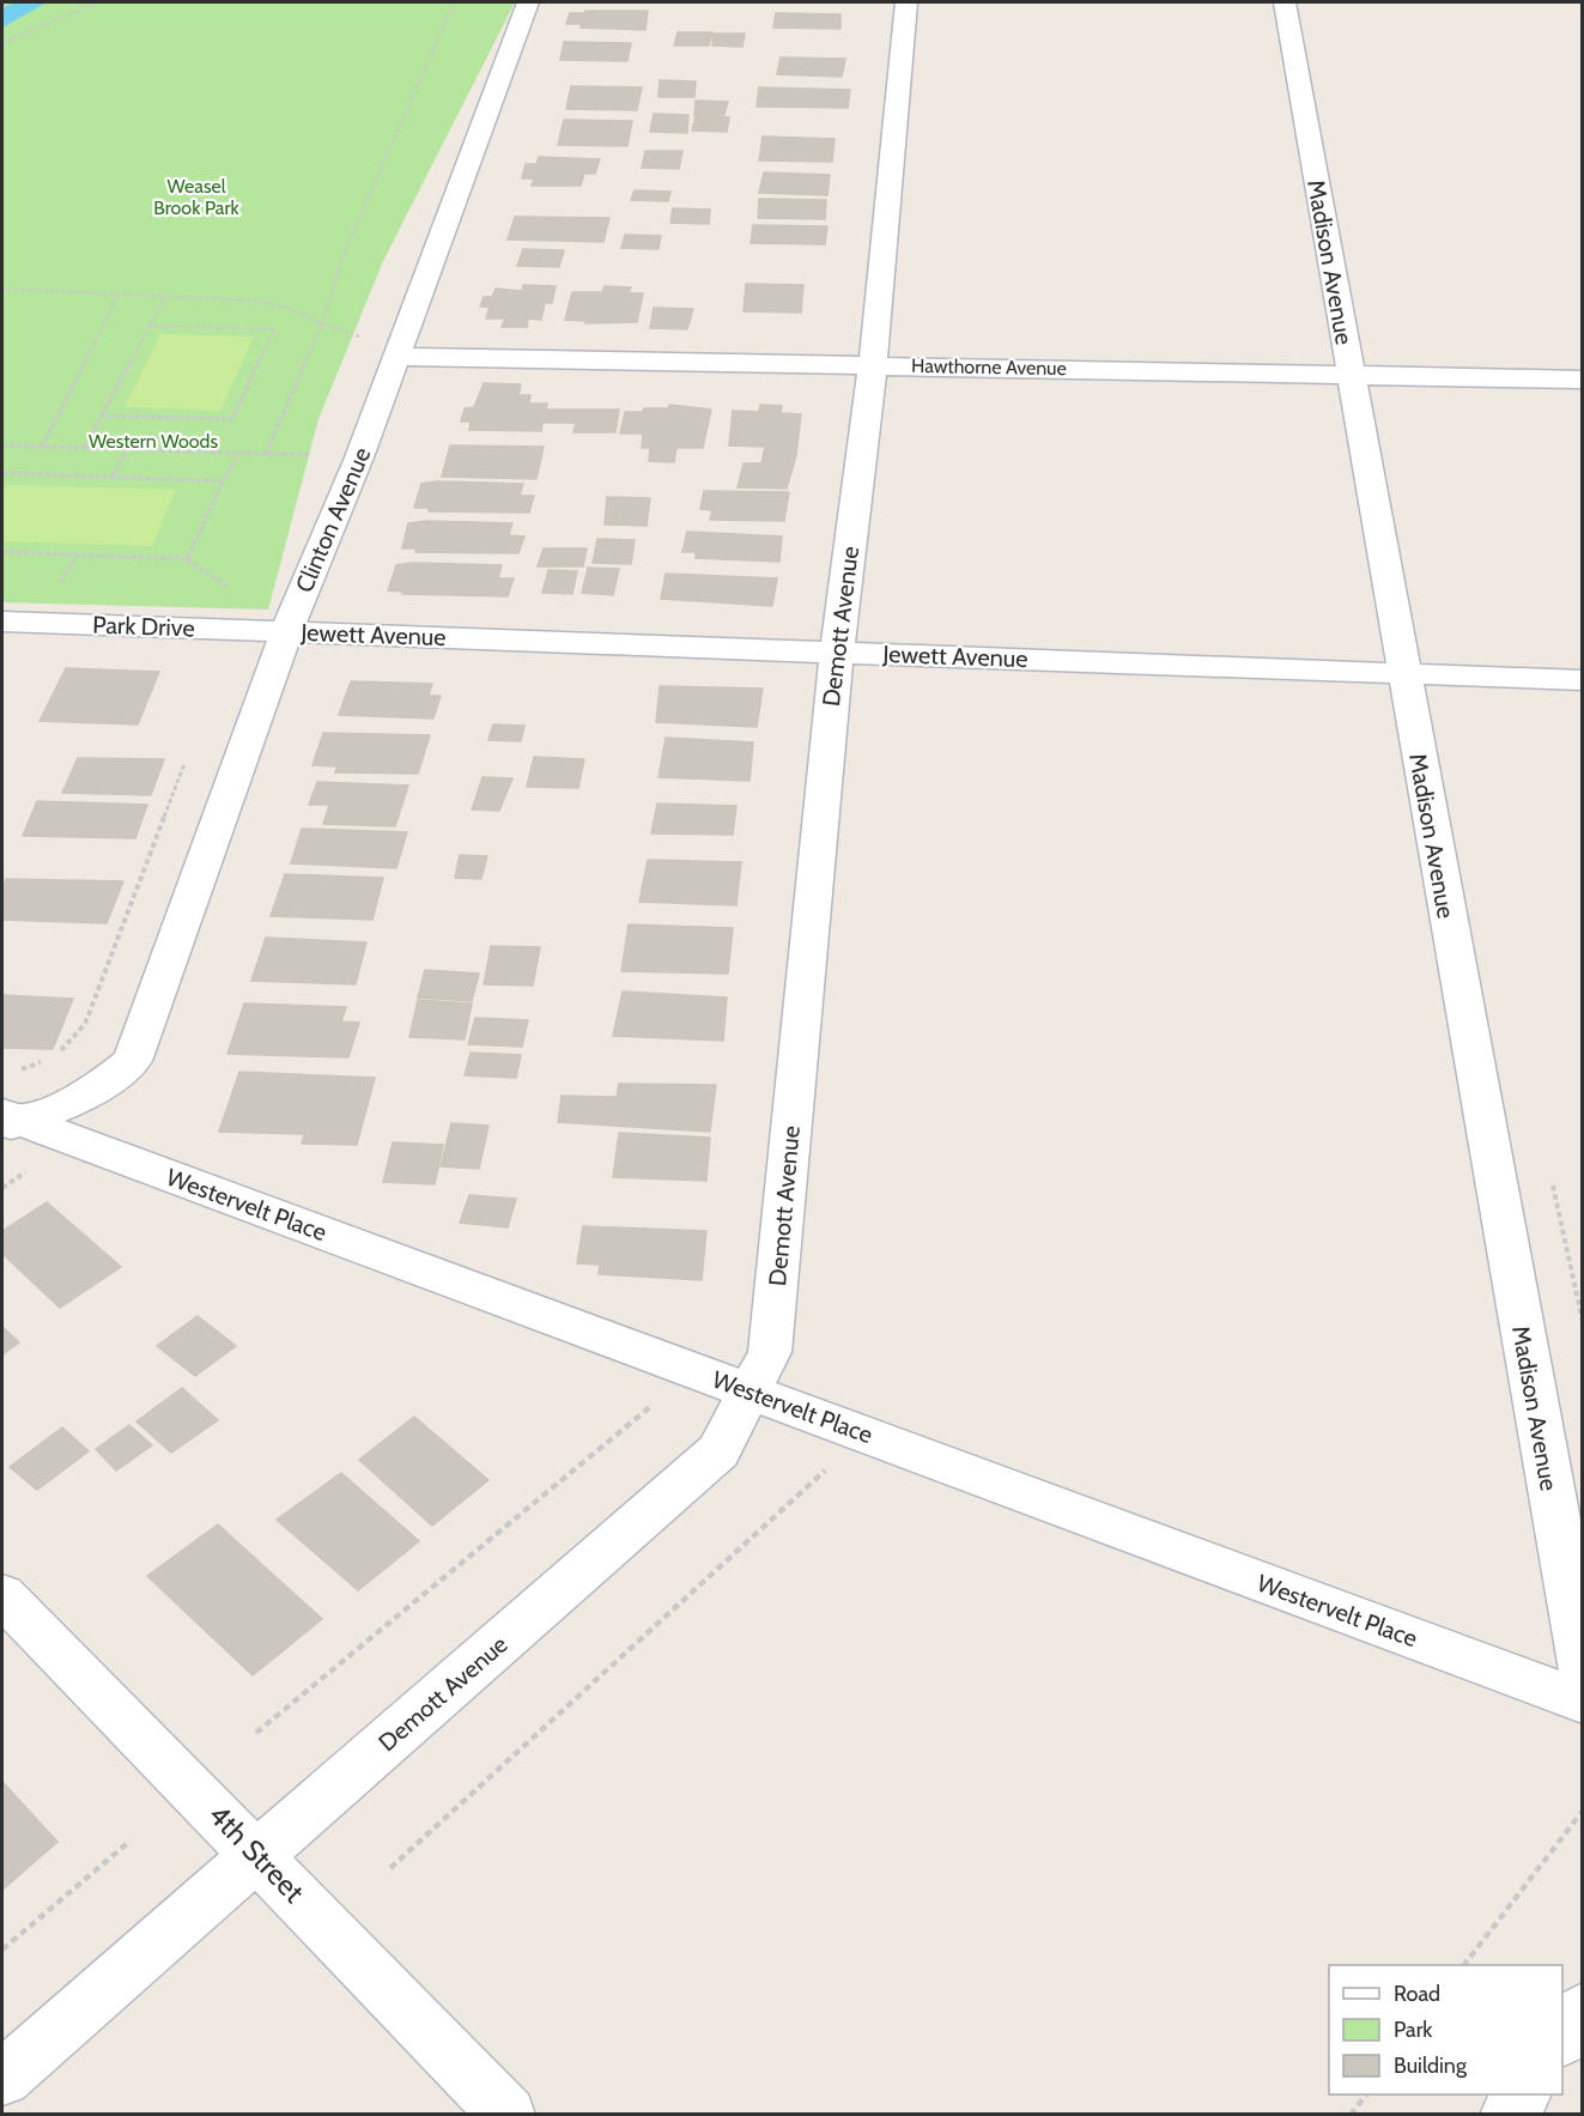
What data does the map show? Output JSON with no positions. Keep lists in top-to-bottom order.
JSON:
{
  "streets": {
    "street": [
      "Madison Avenue",
      "Hawthorne Avenue",
      "Clinton Avenue",
      "Park Drive",
      "Demott Avenue",
      "Jewett Avenue",
      "Westervelt Place",
      "4th Street"
    ]
  },
  "crossings": [
    ["Madison Avenue", "Hawthorne Avenue"],
    ["Madison Avenue", "Jewett Avenue"],
    ["Hawthorne Avenue", "Clinton Avenue"],
    ["Hawthorne Avenue", "Demott Avenue"],
    ["Clinton Avenue", "Park Drive"],
    ["Clinton Avenue", "Jewett Avenue"],
    ["Clinton Avenue", "Westervelt Place"],
    ["Park Drive", "Jewett Avenue"],
    ["Demott Avenue", "Jewett Avenue"],
    ["Demott Avenue", "Westervelt Place"],
    ["Demott Avenue", "4th Street"]
  ],
  "parks": ["Weasel Brook Park", "Western Woods"],
  "legend": ["Road", "Park", "Building"]
}
